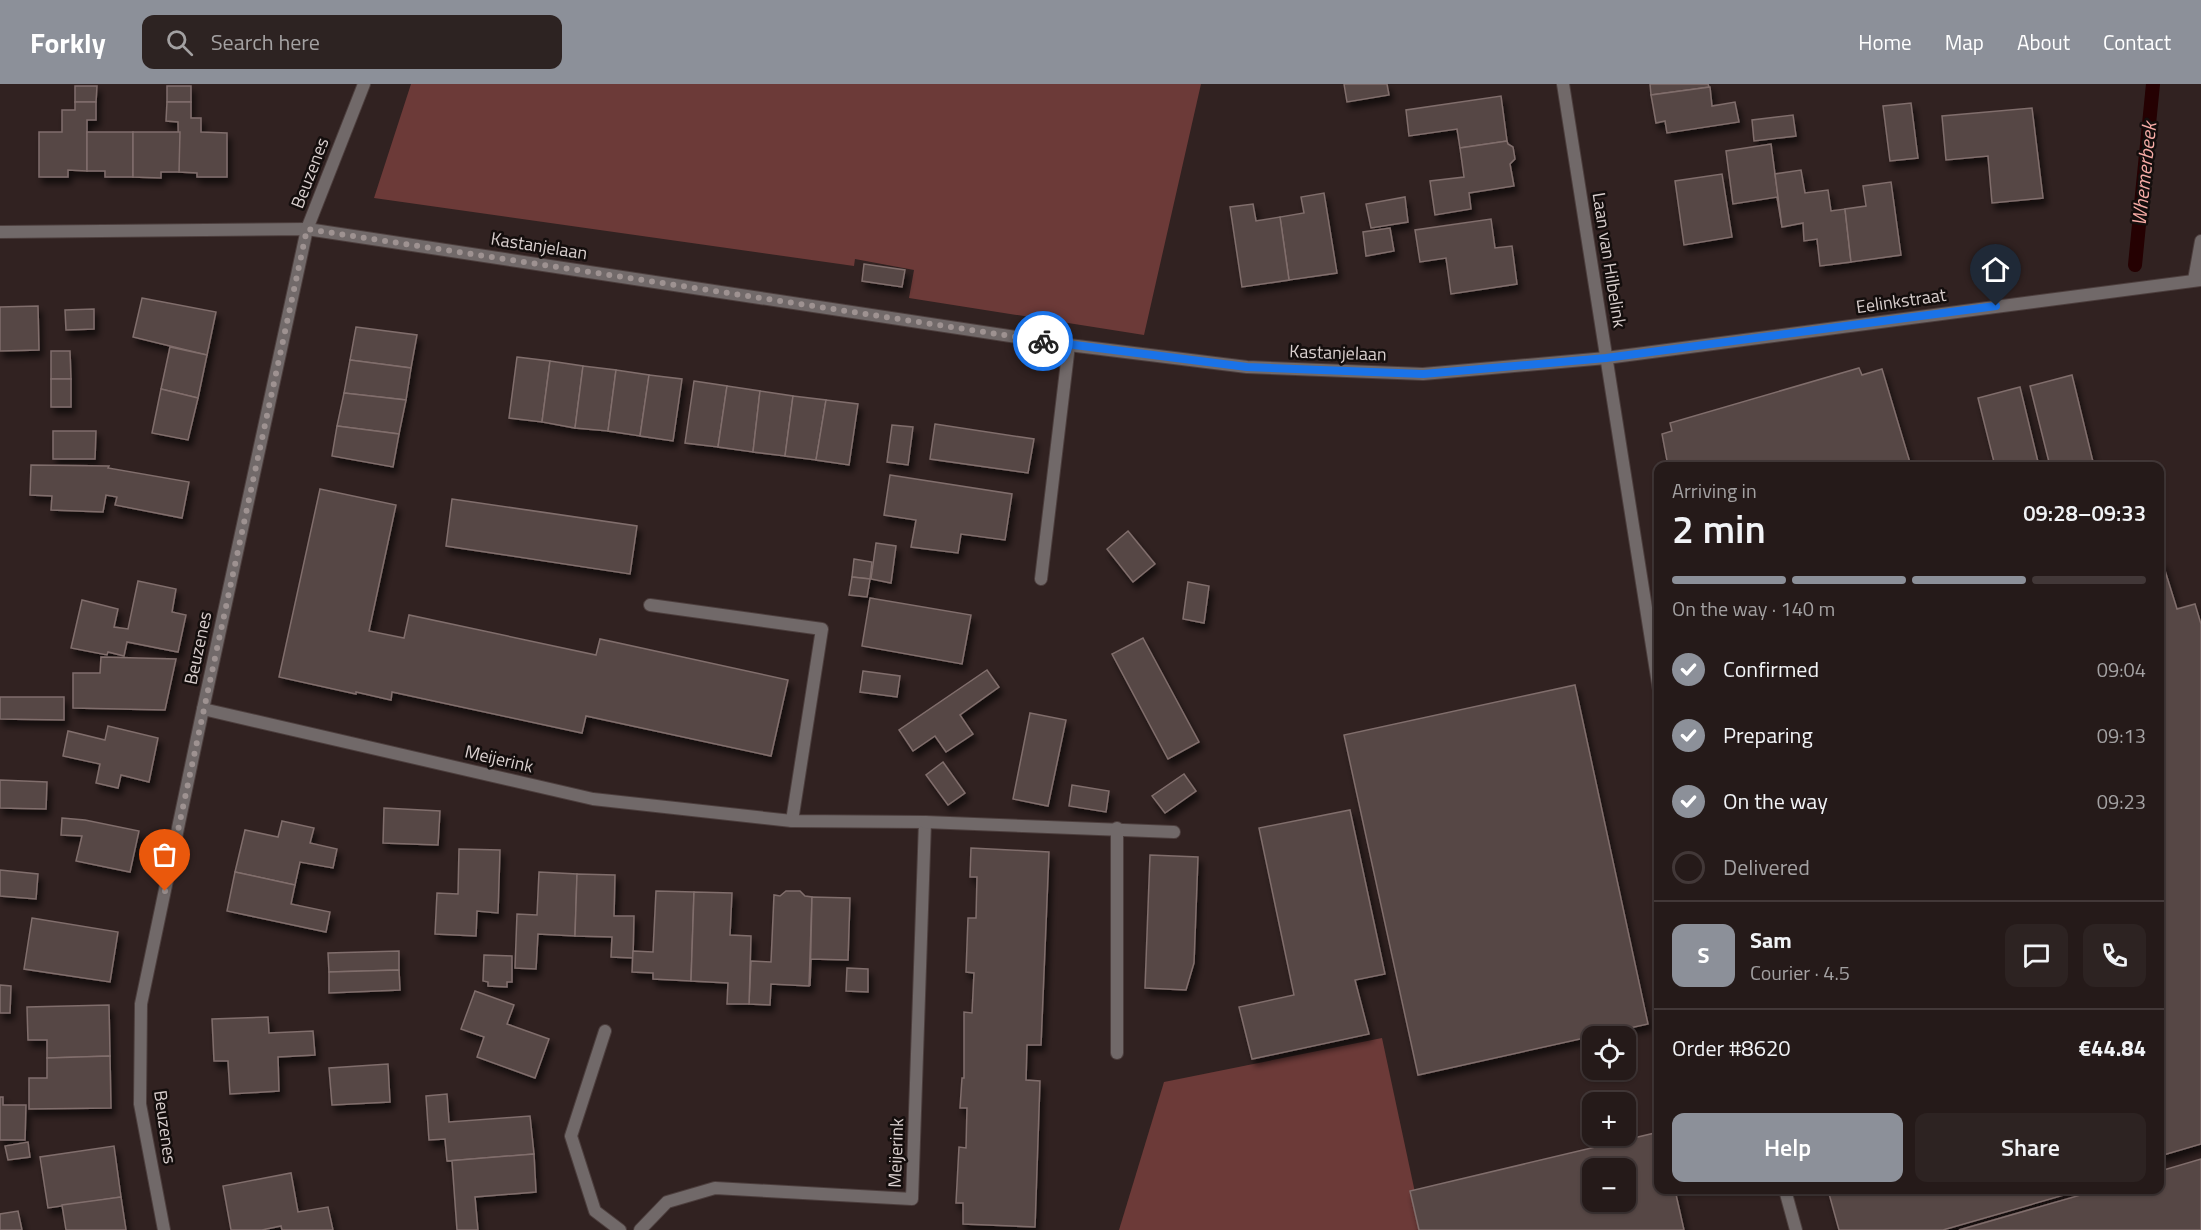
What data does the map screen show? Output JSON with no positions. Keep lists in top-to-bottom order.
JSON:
{
  "streets": {
    "street": [
      "Beuzenes",
      "Kastanjelaan",
      "Laan van Hilbelink",
      "Eelinkstraat",
      "Meijerink"
    ]
  },
  "crossings": [
    ["Beuzenes", "Kastanjelaan"],
    ["Beuzenes", "Meijerink"],
    ["Kastanjelaan", "Laan van Hilbelink"],
    ["Kastanjelaan", "Eelinkstraat"],
    ["Laan van Hilbelink", "Eelinkstraat"]
  ],
  "water": ["Whemerbeek"],
  "page": {
    "header": "Forkly",
    "search": "Search here",
    "nav": [
      "Home",
      "Map",
      "About",
      "Contact"
    ],
    "heading": ["2 min", "Arriving in", "09:28–09:33"],
    "panel": [
      "Sam",
      "Courier · 4.5",
      "Order #8620",
      "€44.84"
    ],
    "bar": "On the way · 140 m",
    "list": [
      ["Confirmed", "09:04"],
      ["Preparing", "09:13"],
      ["On the way", "09:23"],
      "Delivered"
    ],
    "round": "S",
    "map_buttons": ["+", "−"],
    "buttons": ["Help", "Share"]
  }
}
